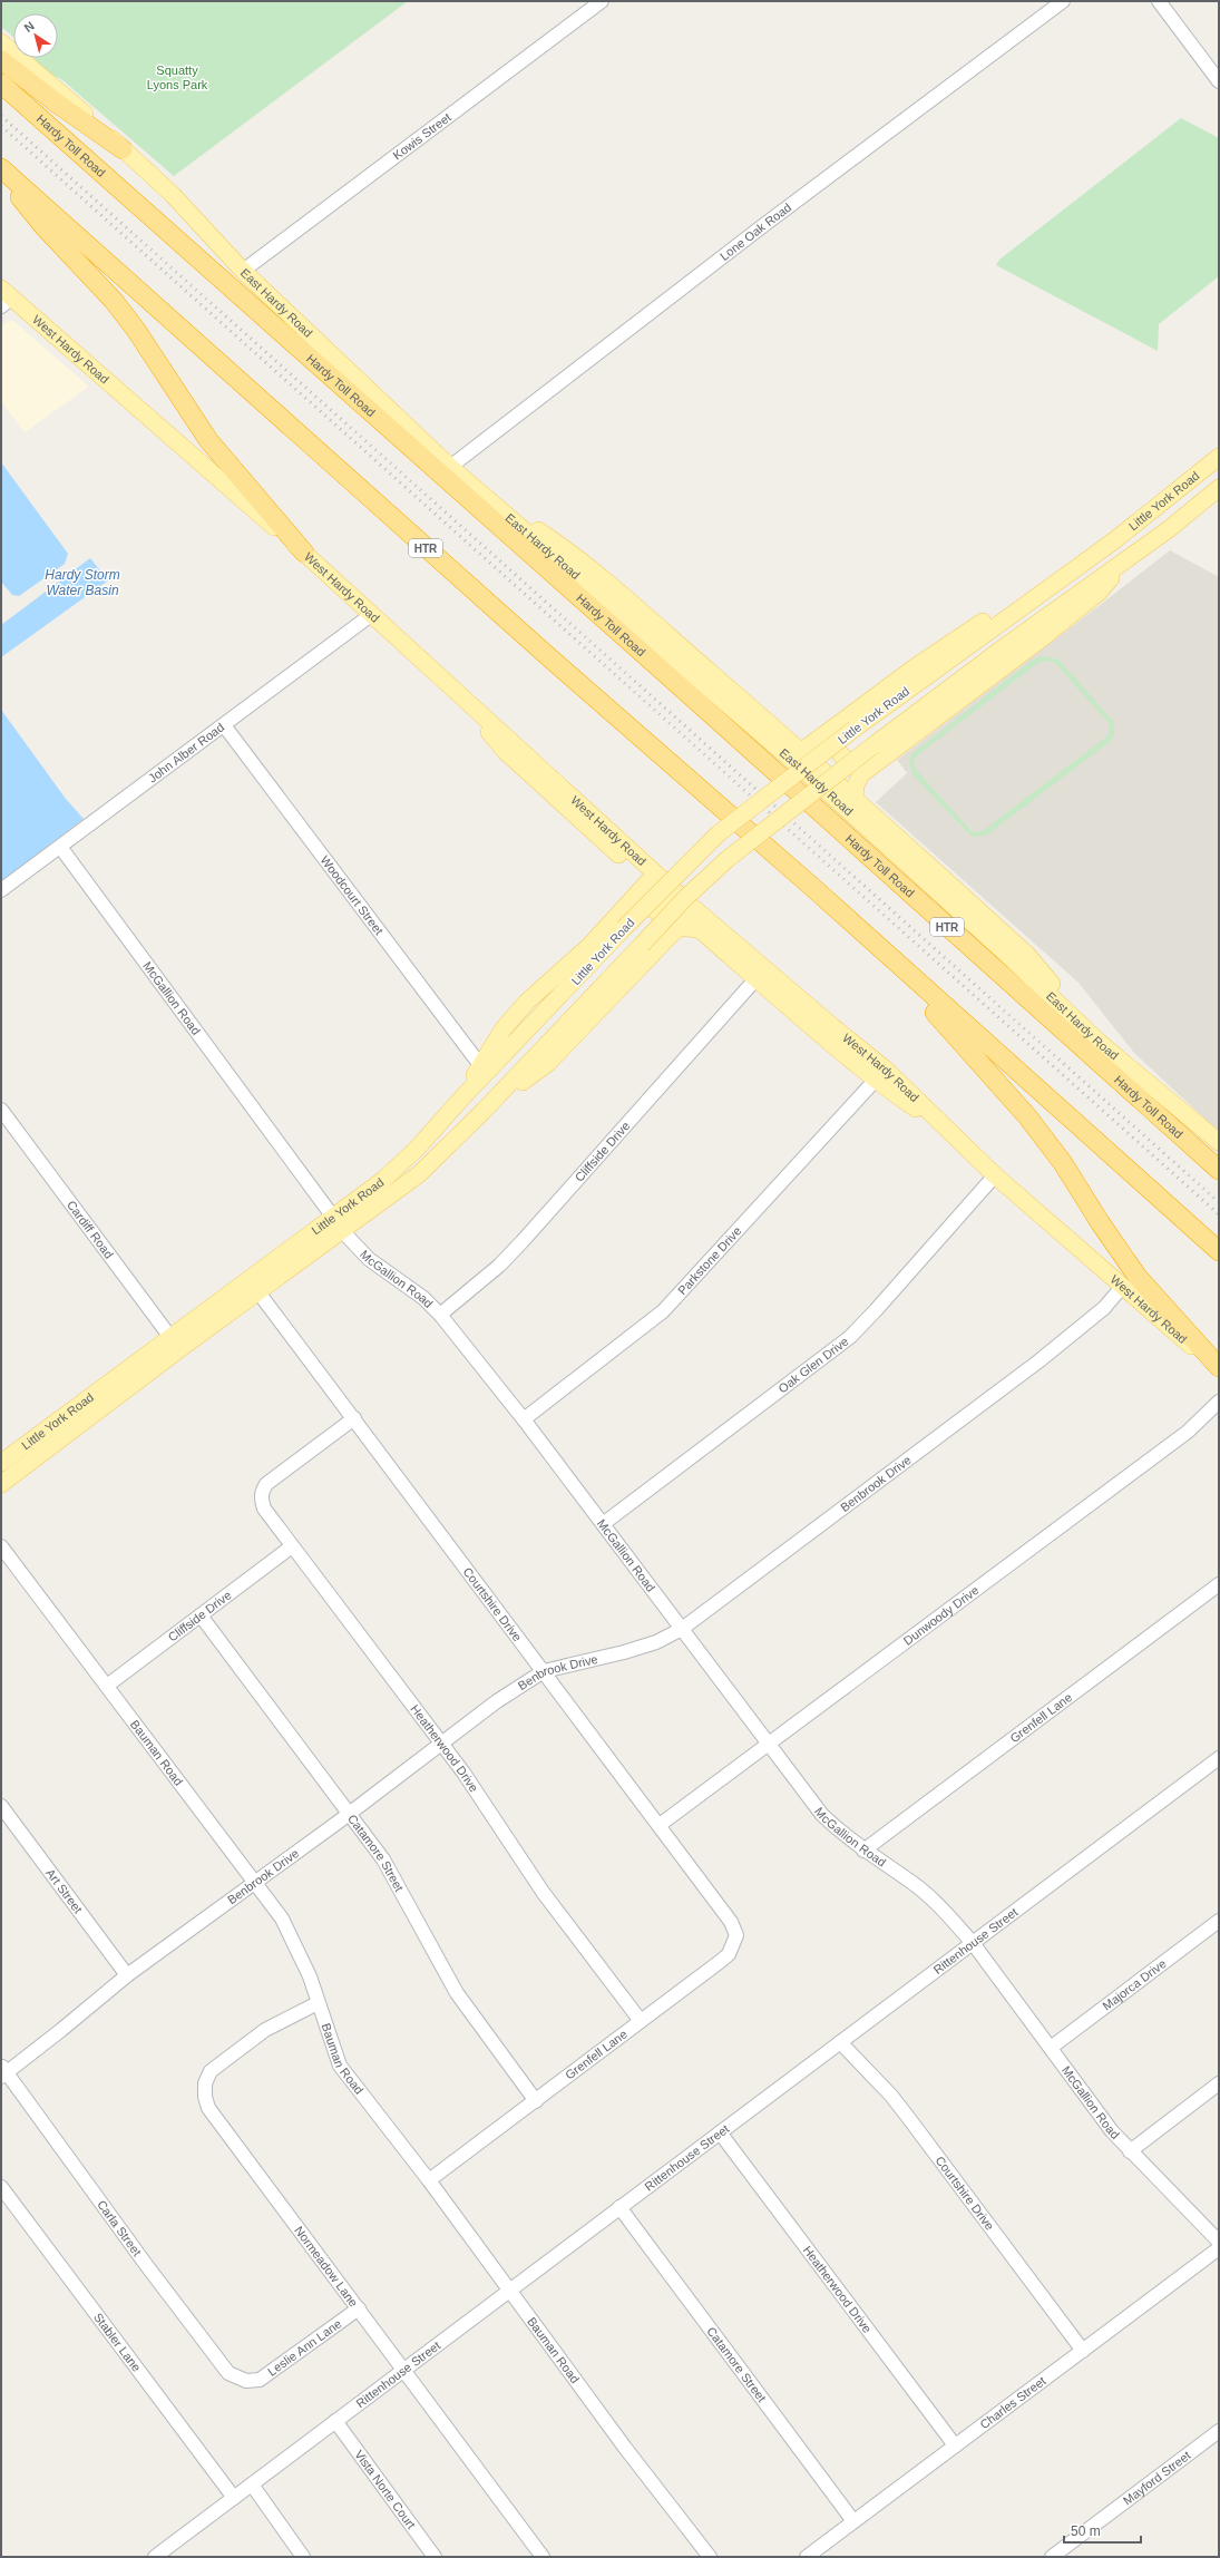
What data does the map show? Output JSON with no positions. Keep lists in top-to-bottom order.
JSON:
{
  "streets": {
    "highway": ["Hardy Toll Road", "HTR"],
    "main road": ["East Hardy Road", "West Hardy Road", "Little York Road"],
    "street": [
      "Kowis Street",
      "Lone Oak Road",
      "John Alber Road",
      "Woodcourt Street",
      "McGallion Road",
      "Cliffside Drive",
      "Cardiff Road",
      "Parkstone Drive",
      "Oak Glen Drive",
      "Benbrook Drive",
      "Courtshire Drive",
      "Dunwoody Drive",
      "Grenfell Lane",
      "Heatherwood Drive",
      "Bauman Road",
      "Catamore Street",
      "Art Street",
      "Rittenhouse Street",
      "Majorca Drive",
      "Carla Street",
      "Normeadow Lane",
      "Stabler Lane",
      "Leslie Ann Lane",
      "Charles Street",
      "Mayford Street",
      "Vista Norte Court"
    ]
  },
  "crossings": [
    ["Kowis Street", "East Hardy Road"],
    ["Lone Oak Road", "East Hardy Road"],
    ["East Hardy Road", "Little York Road"],
    ["West Hardy Road", "Little York Road"],
    ["West Hardy Road", "John Alber Road"],
    ["West Hardy Road", "Oak Glen Drive"],
    ["West Hardy Road", "Benbrook Drive"],
    ["Little York Road", "McGallion Road"],
    ["Little York Road", "Cardiff Road"],
    ["Little York Road", "Courtshire Drive"],
    ["John Alber Road", "Woodcourt Street"],
    ["John Alber Road", "McGallion Road"],
    ["McGallion Road", "Cliffside Drive"],
    ["McGallion Road", "Parkstone Drive"],
    ["McGallion Road", "Oak Glen Drive"],
    ["McGallion Road", "Benbrook Drive"],
    ["McGallion Road", "Dunwoody Drive"],
    ["McGallion Road", "Grenfell Lane"],
    ["McGallion Road", "Rittenhouse Street"],
    ["McGallion Road", "Majorca Drive"],
    ["Cliffside Drive", "Heatherwood Drive"],
    ["Cliffside Drive", "Bauman Road"],
    ["Cliffside Drive", "Catamore Street"],
    ["Benbrook Drive", "Courtshire Drive"],
    ["Benbrook Drive", "Heatherwood Drive"],
    ["Benbrook Drive", "Bauman Road"],
    ["Benbrook Drive", "Catamore Street"],
    ["Benbrook Drive", "Art Street"],
    ["Benbrook Drive", "Carla Street"],
    ["Courtshire Drive", "Dunwoody Drive"],
    ["Courtshire Drive", "Grenfell Lane"],
    ["Courtshire Drive", "Heatherwood Drive"],
    ["Courtshire Drive", "Rittenhouse Street"],
    ["Courtshire Drive", "Charles Street"],
    ["Grenfell Lane", "Heatherwood Drive"],
    ["Grenfell Lane", "Bauman Road"],
    ["Grenfell Lane", "Catamore Street"],
    ["Heatherwood Drive", "Rittenhouse Street"],
    ["Heatherwood Drive", "Charles Street"],
    ["Bauman Road", "Rittenhouse Street"],
    ["Bauman Road", "Normeadow Lane"],
    ["Catamore Street", "Rittenhouse Street"],
    ["Catamore Street", "Charles Street"],
    ["Rittenhouse Street", "Normeadow Lane"],
    ["Rittenhouse Street", "Stabler Lane"],
    ["Rittenhouse Street", "Vista Norte Court"],
    ["Carla Street", "Leslie Ann Lane"],
    ["Normeadow Lane", "Leslie Ann Lane"]
  ],
  "water": ["Hardy Storm Water Basin"],
  "parks": ["Squatty Lyons Park"],
  "scale_bar": "50 m",
  "north": "top left"
}
